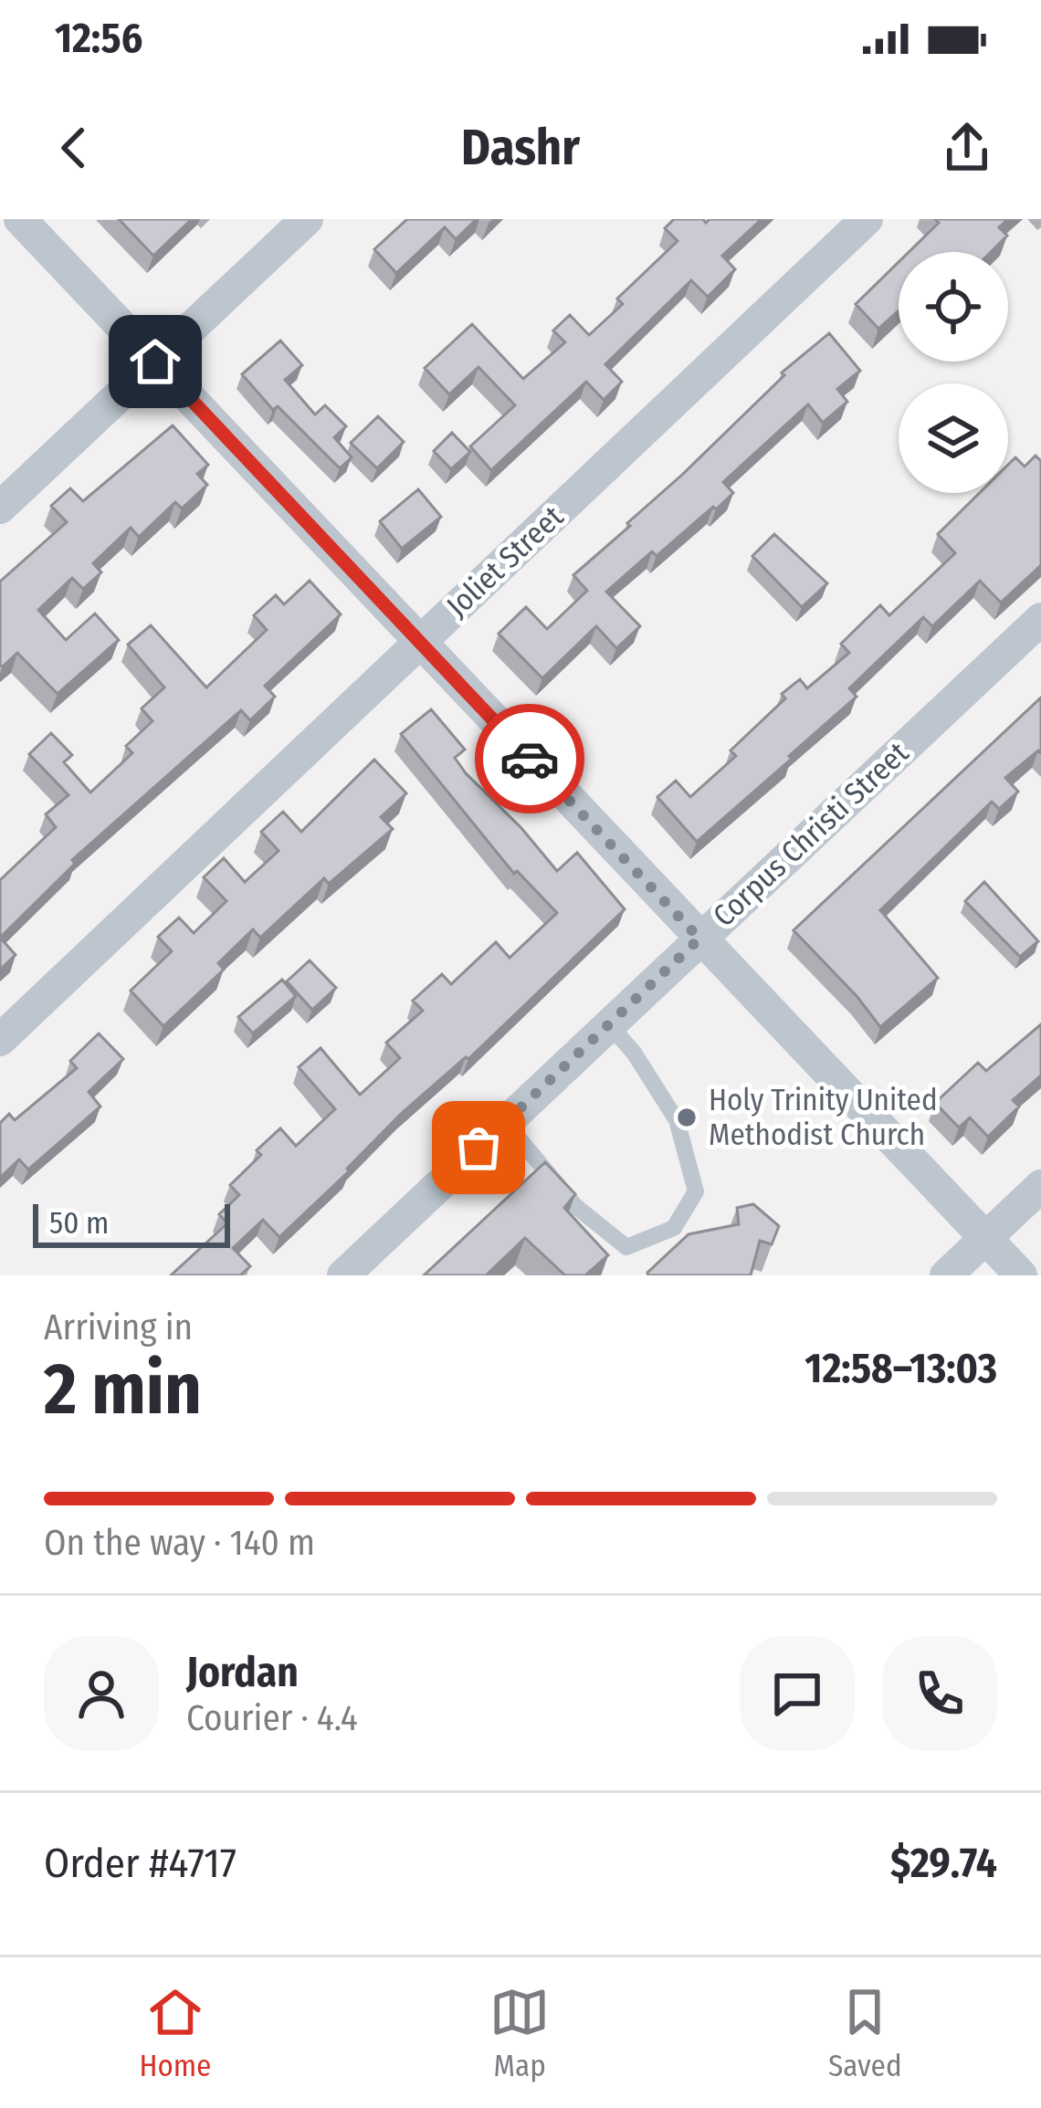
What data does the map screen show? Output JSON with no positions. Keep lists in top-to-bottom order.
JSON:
{
  "streets": {
    "street": ["Joliet Street", "Corpus Christi Street"]
  },
  "places": ["Holy Trinity United Methodist Church"],
  "scale_bar": "50 m",
  "page": {
    "status": "12:56",
    "header": "Dashr",
    "scale": "50 m",
    "heading": ["2 min", "Arriving in", "12:58–13:03"],
    "panel": [
      "Jordan",
      "Courier · 4.4",
      "Order #4717",
      "$29.74"
    ],
    "bar": "On the way · 140 m",
    "tabs": ["Home", "Map", "Saved"]
  }
}
